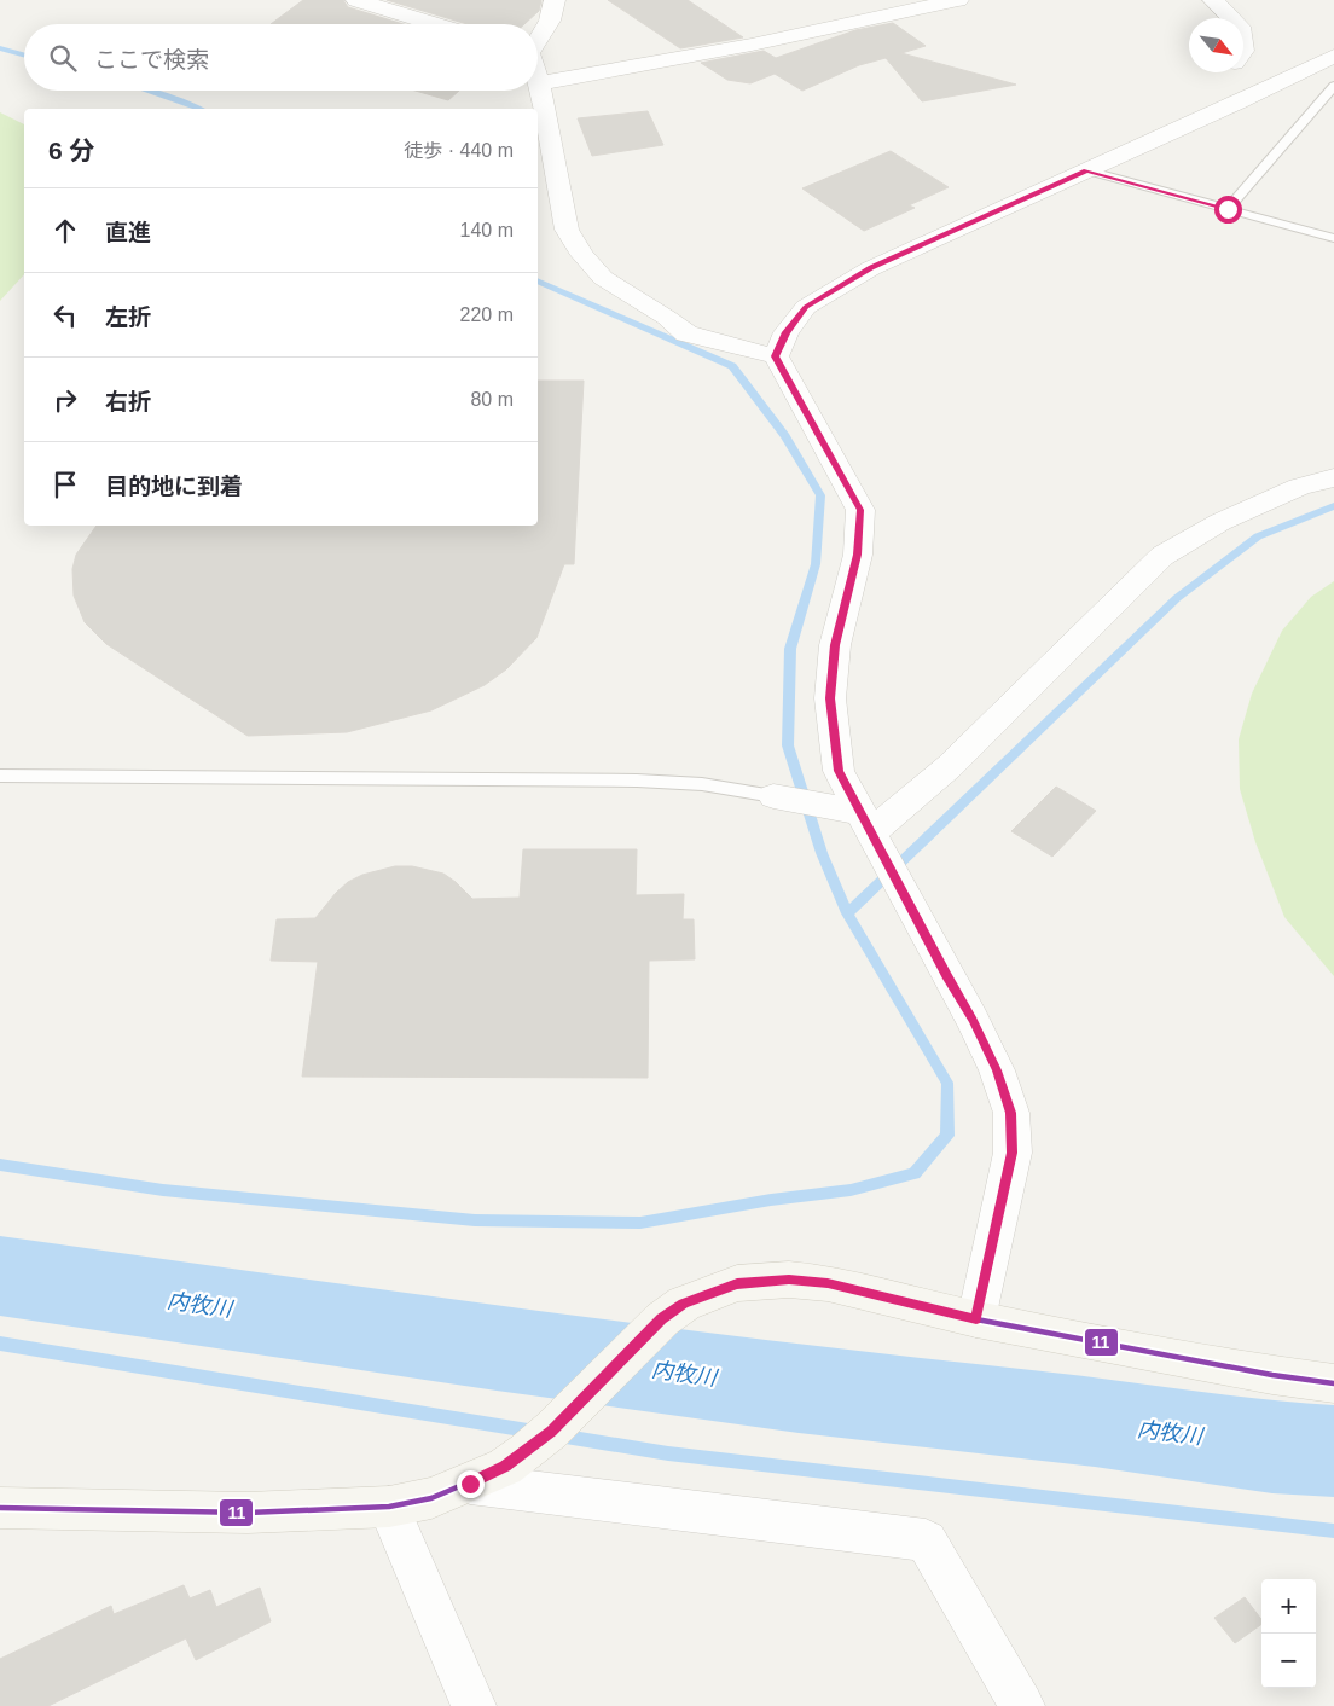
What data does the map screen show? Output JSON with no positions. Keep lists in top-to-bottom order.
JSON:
{
  "water": ["内牧川"],
  "lines": ["transit line 11"],
  "north": "bottom right",
  "page": {
    "search": "ここで検索",
    "heading": ["6 分", "徒歩 · 440 m"],
    "list": [
      ["直進", "140 m"],
      ["左折", "220 m"],
      ["右折", "80 m"],
      "目的地に到着"
    ],
    "map_buttons": ["+", "−"]
  }
}
